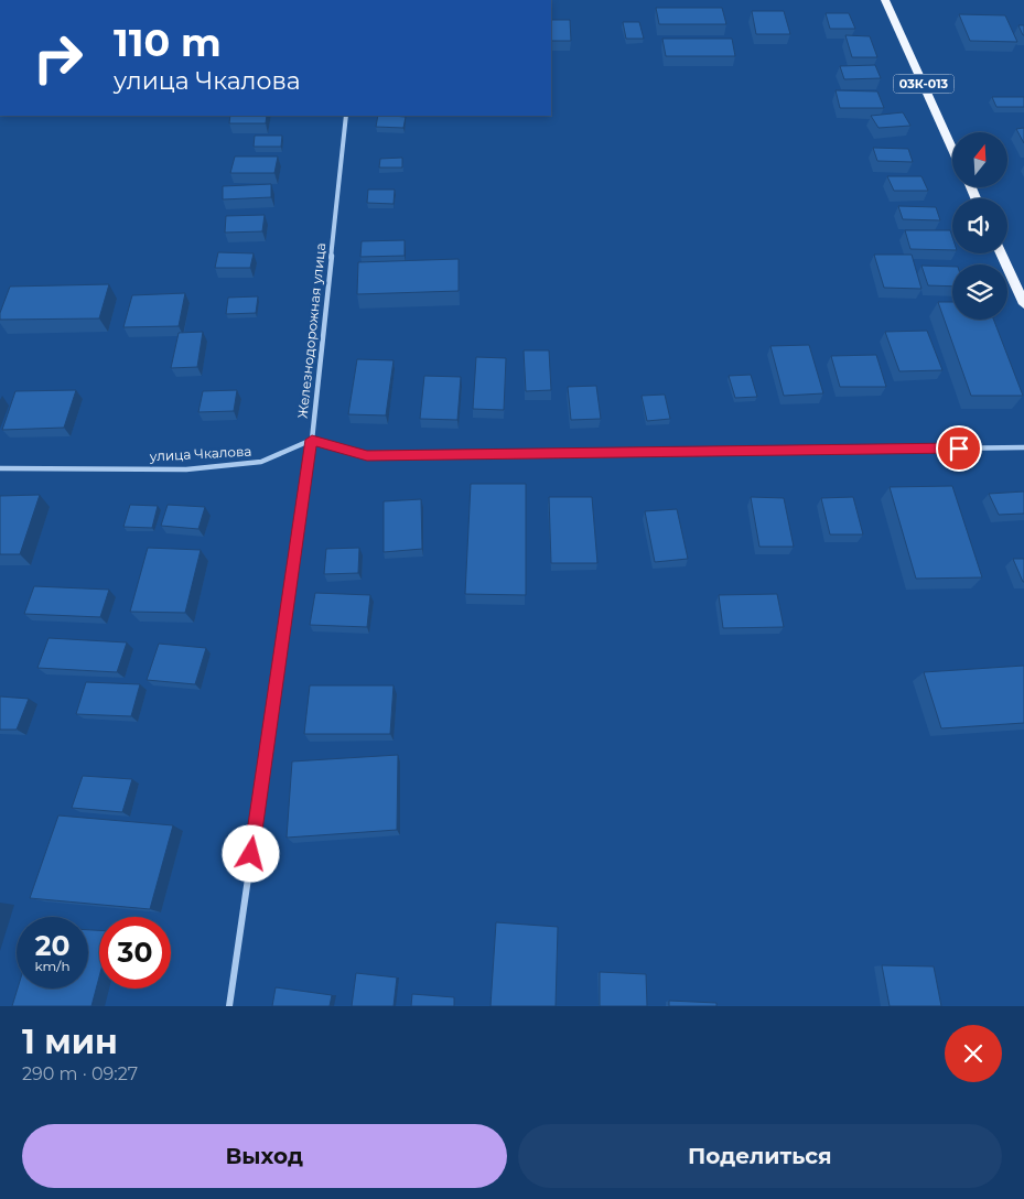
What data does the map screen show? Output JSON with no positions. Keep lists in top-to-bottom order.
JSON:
{
  "streets": {
    "main road": ["03К-013"],
    "street": ["Железнодорожная улица", "улица Чкалова"]
  },
  "crossings": [
    ["Железнодорожная улица", "улица Чкалова"]
  ],
  "north": "top",
  "page": {
    "turn": ["110 m", "улица Чкалова"],
    "speed": "20 km/h",
    "limit": "30",
    "heading": ["1 мин", "290 m · 09:27"],
    "buttons": ["Выход", "Поделиться"]
  }
}
